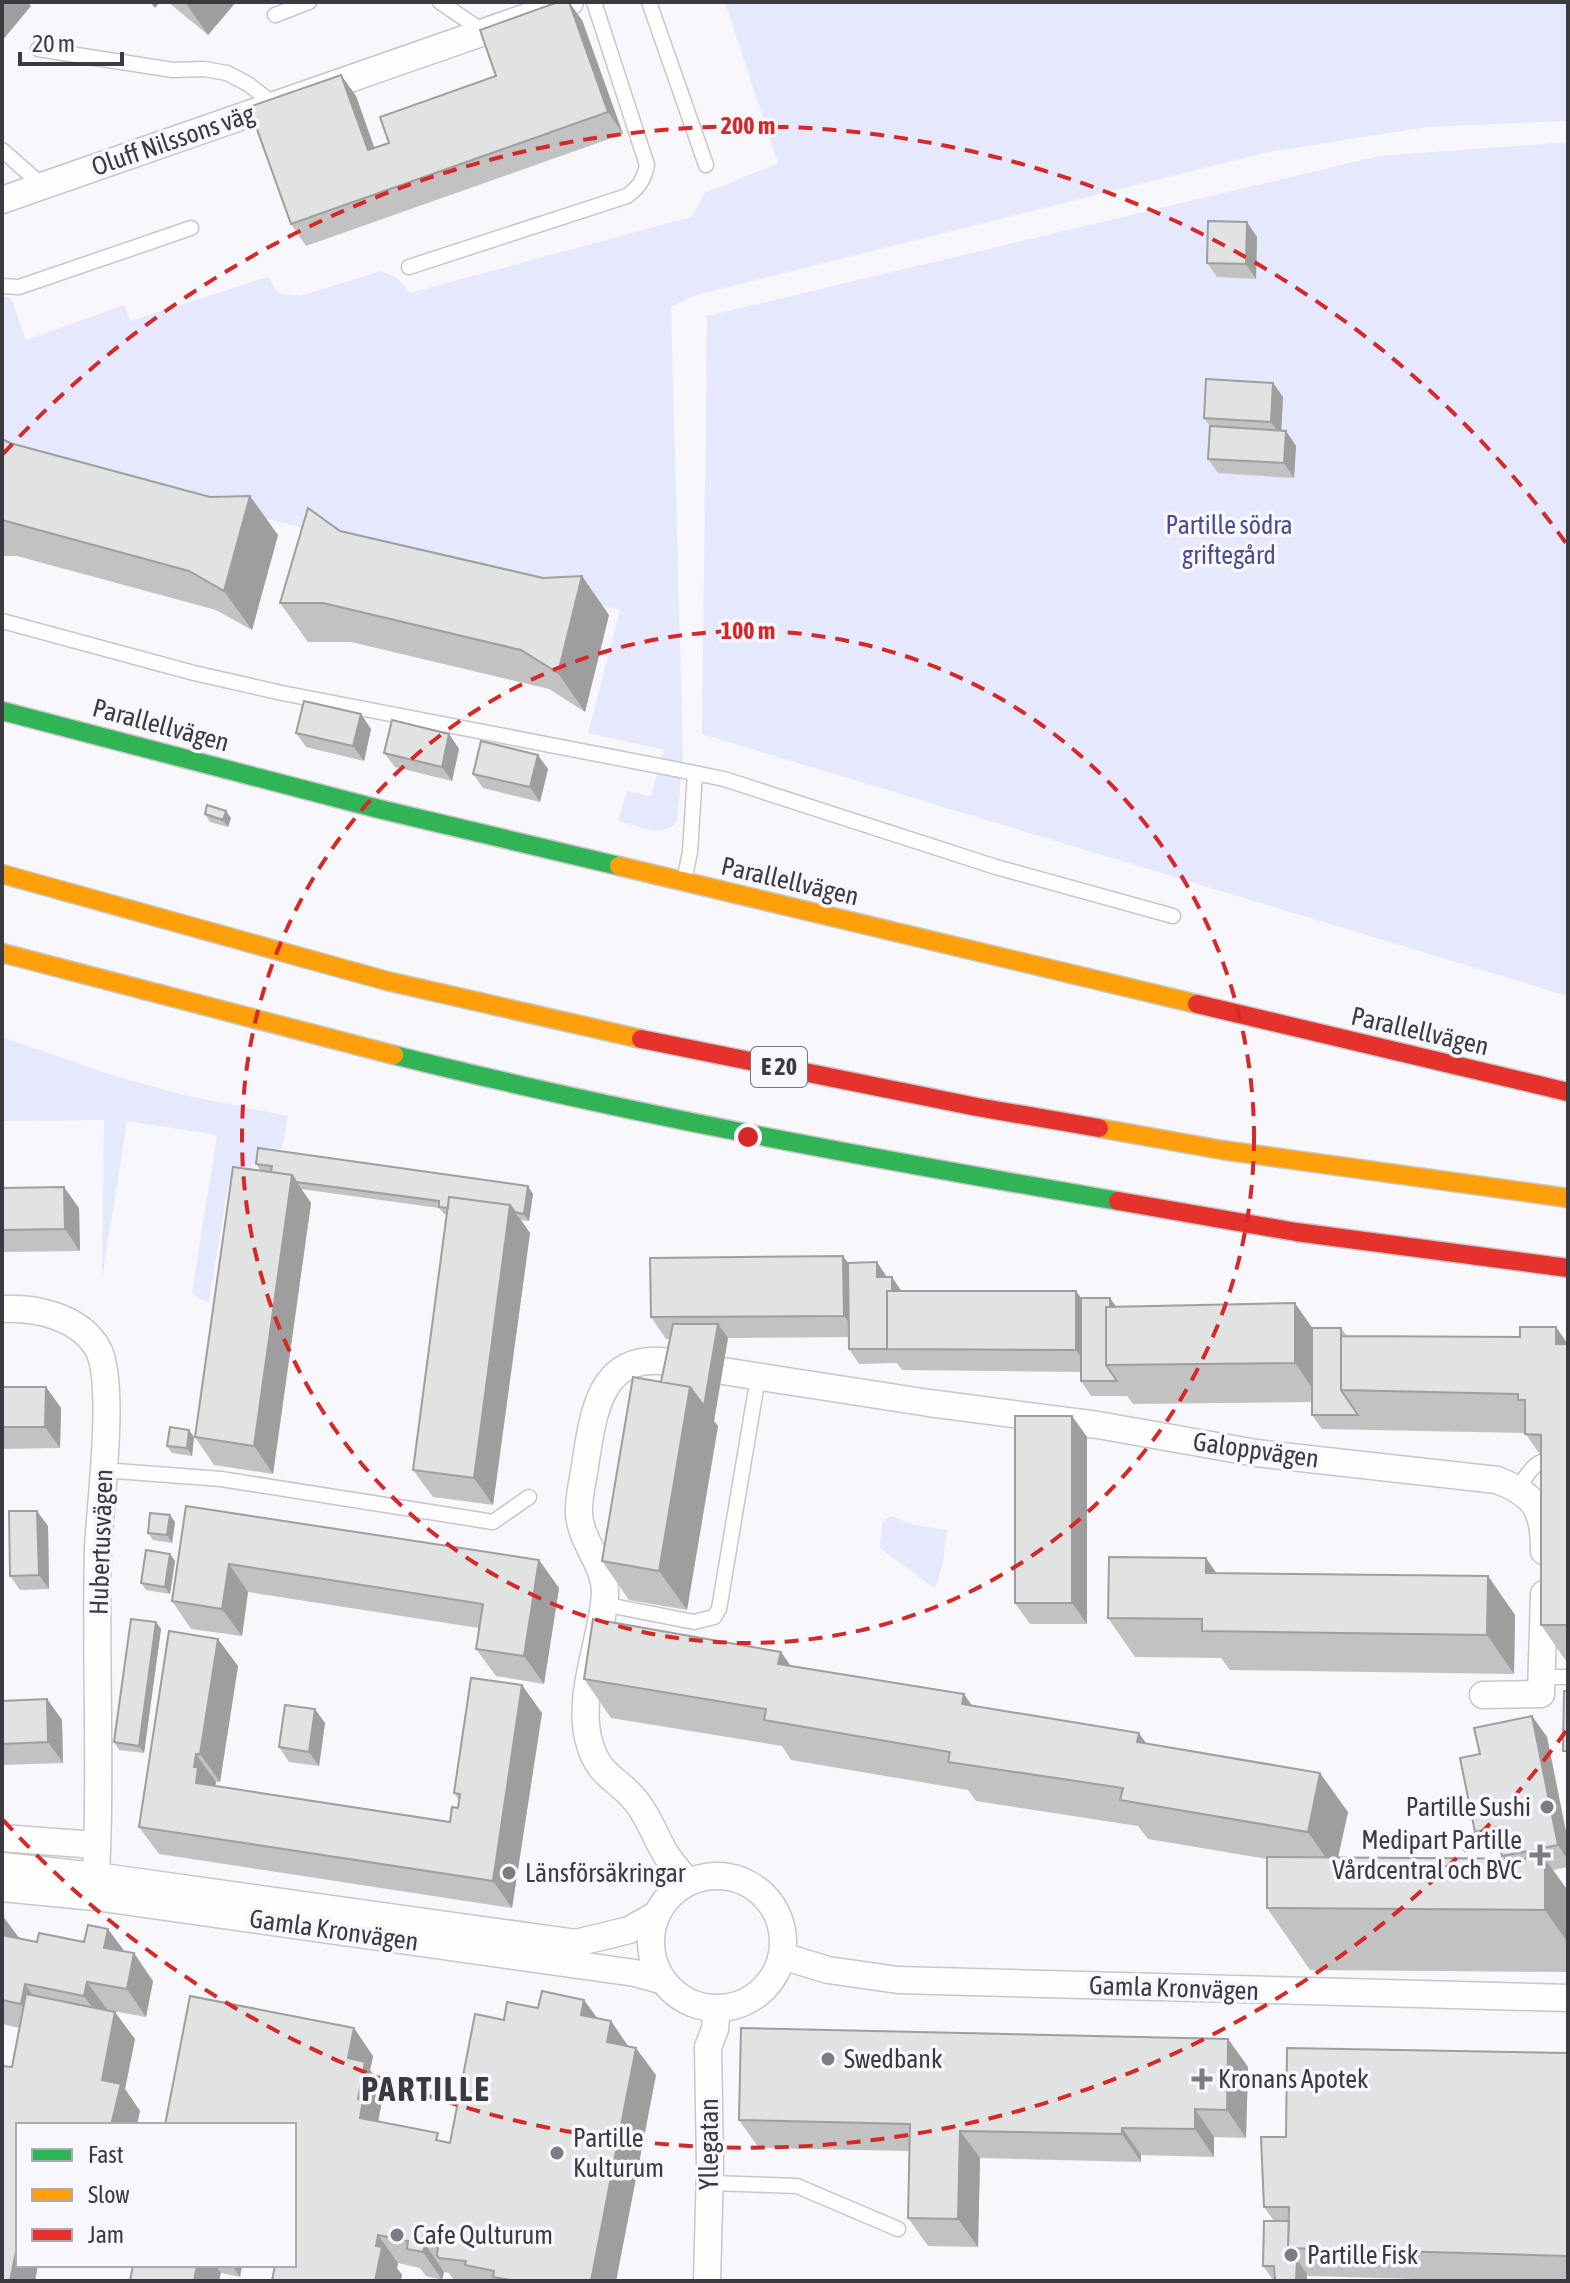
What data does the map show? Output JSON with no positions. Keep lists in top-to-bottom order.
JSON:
{
  "streets": {
    "main road": ["Parallellvägen", "E 20"],
    "street": [
      "Oluff Nilssons väg",
      "Galoppvägen",
      "Hubertusvägen",
      "Gamla Kronvägen",
      "Yllegatan"
    ]
  },
  "crossings": [
    ["Hubertusvägen", "Gamla Kronvägen"],
    ["Gamla Kronvägen", "Yllegatan"]
  ],
  "districts": ["PARTILLE"],
  "parks": ["Partille södra griftegård"],
  "places": {
    "other": [
      "Partille Sushi",
      "Länsförsäkringar",
      "Swedbank",
      "Partille Kulturum",
      "Cafe Qulturum",
      "Partille Fisk"
    ],
    "health": ["Medipart Partille Vårdcentral och BVC", "Kronans Apotek"]
  },
  "legend": ["Fast", "Slow", "Jam"],
  "scale_bar": "20 m",
  "rings": ["200 m", "100 m"]
}
